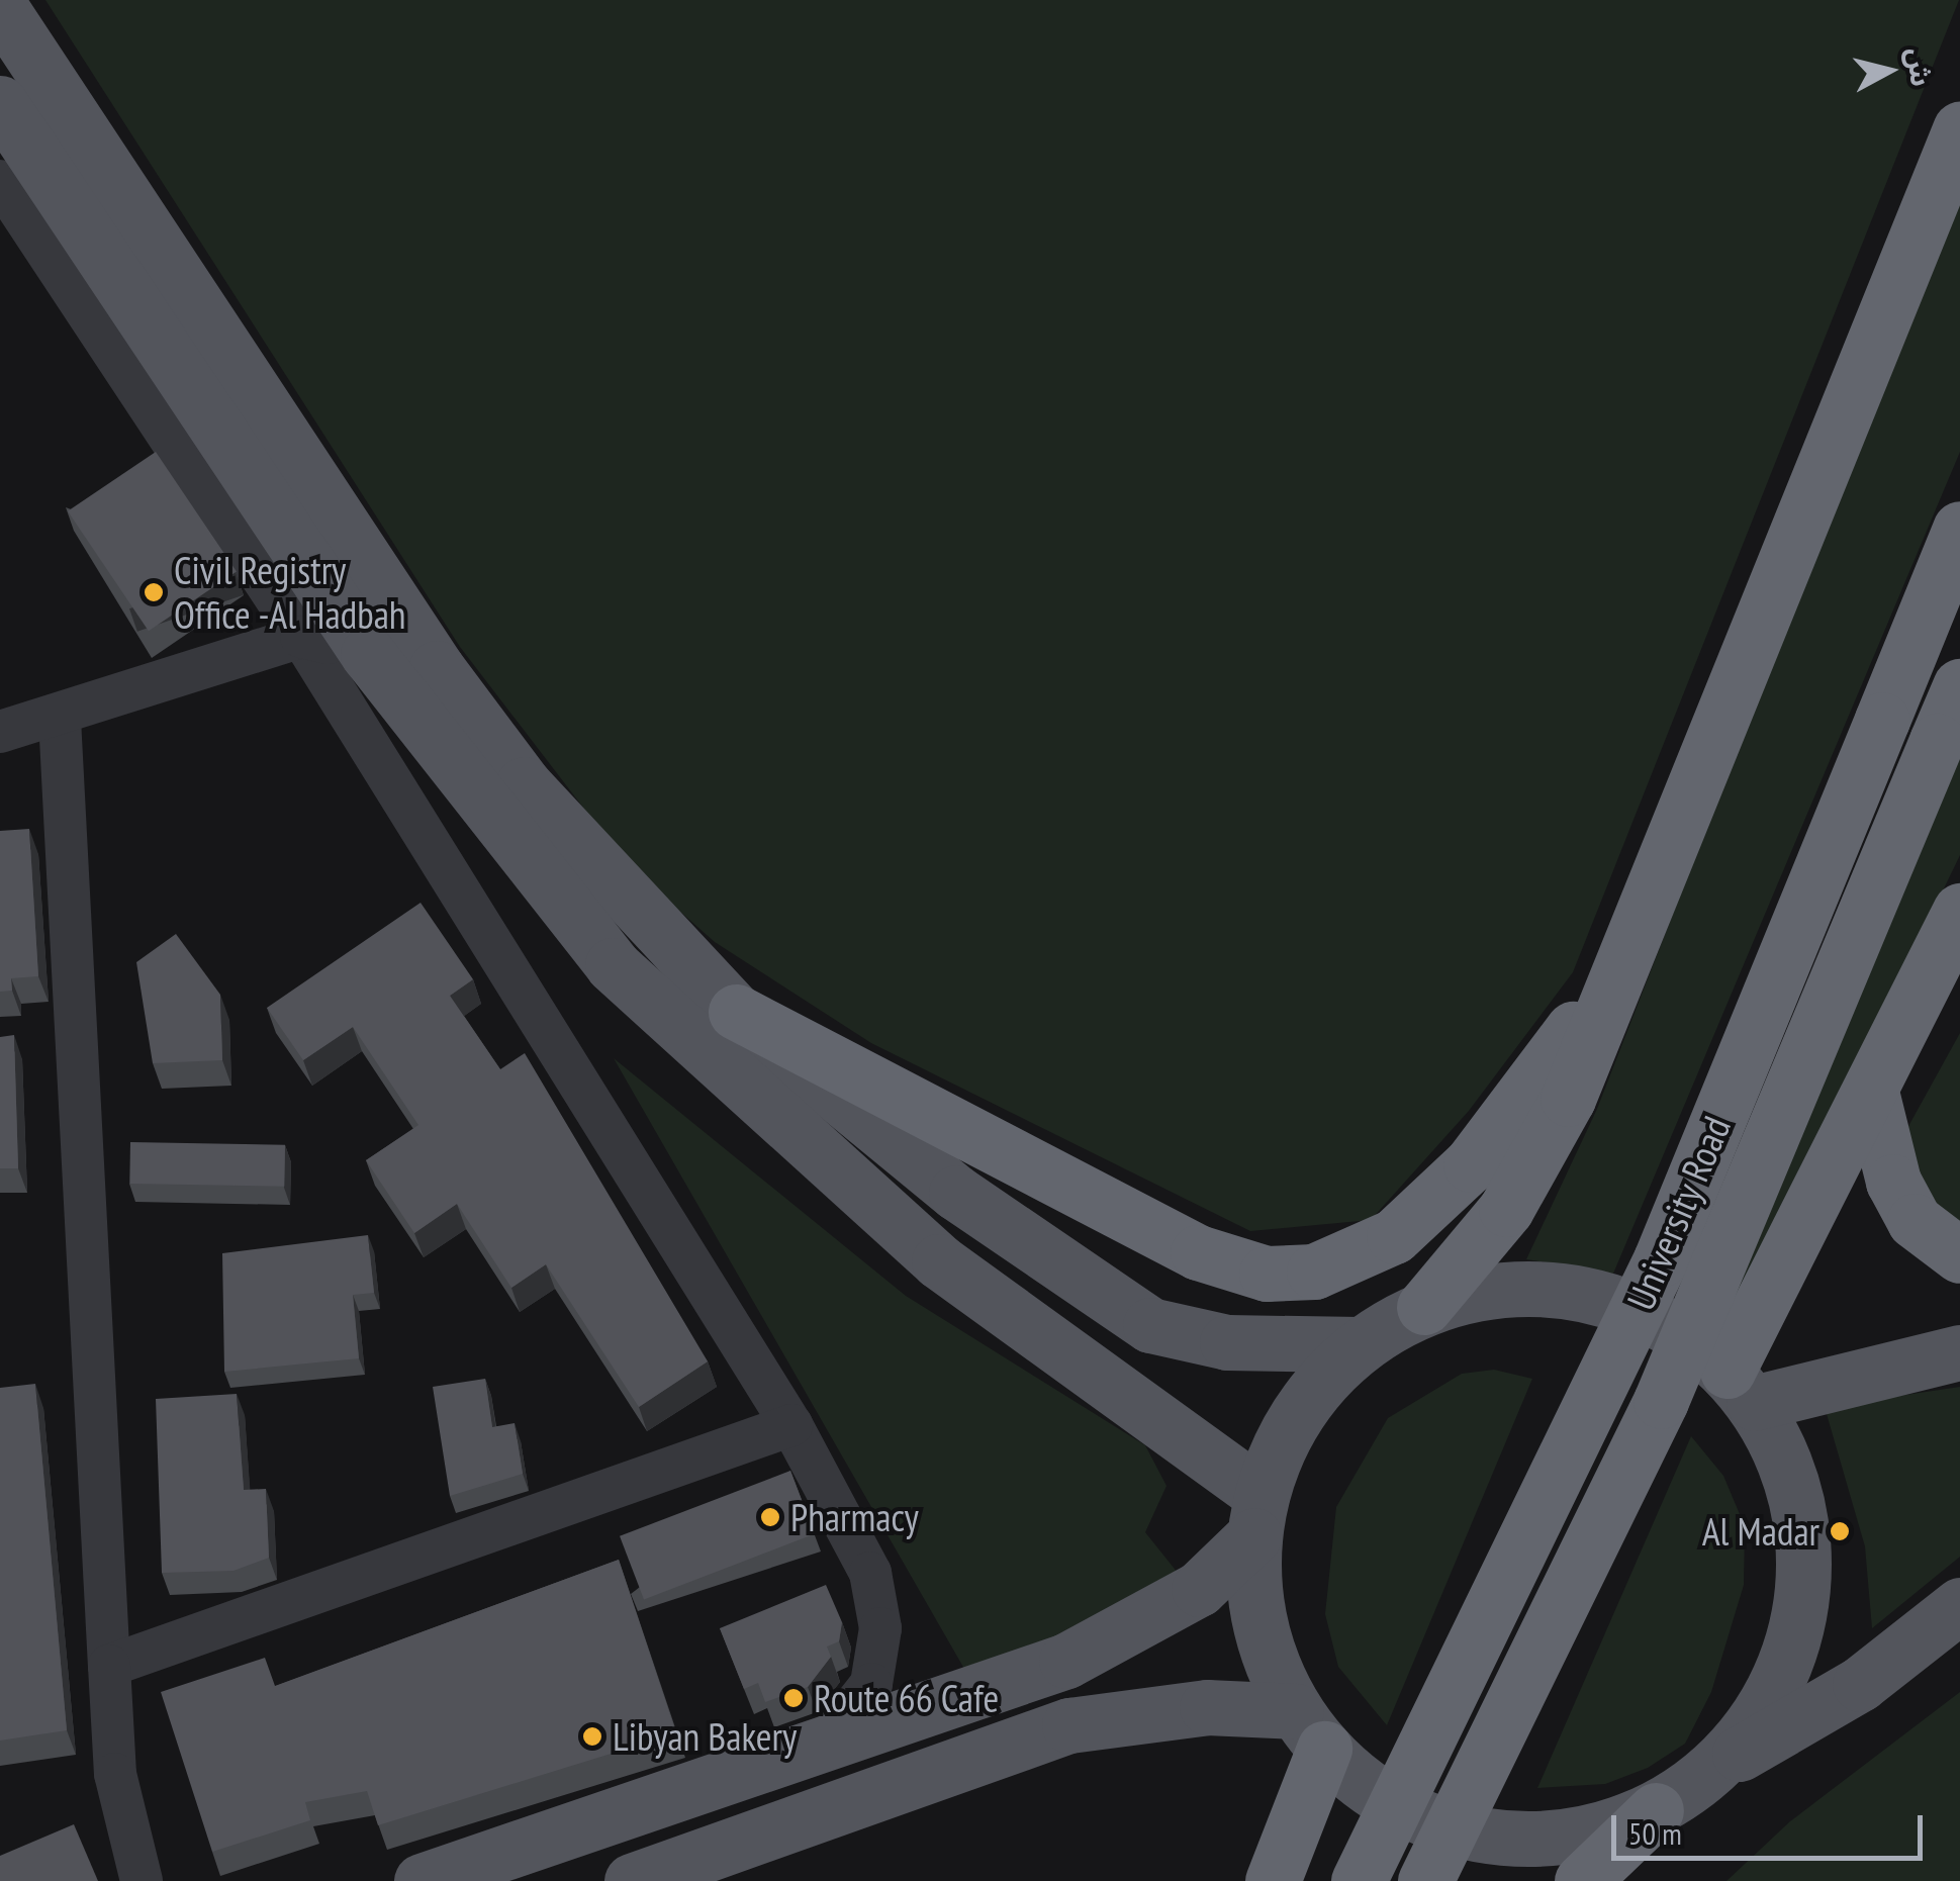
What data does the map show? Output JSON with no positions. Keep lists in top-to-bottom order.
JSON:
{
  "streets": {
    "highway": ["University Road"]
  },
  "places": [
    "Civil Registry Office -Al Hadbah",
    "Pharmacy",
    "Al Madar",
    "Route 66 Cafe",
    "Libyan Bakery"
  ],
  "scale_bar": "50 m",
  "north": "right"
}
